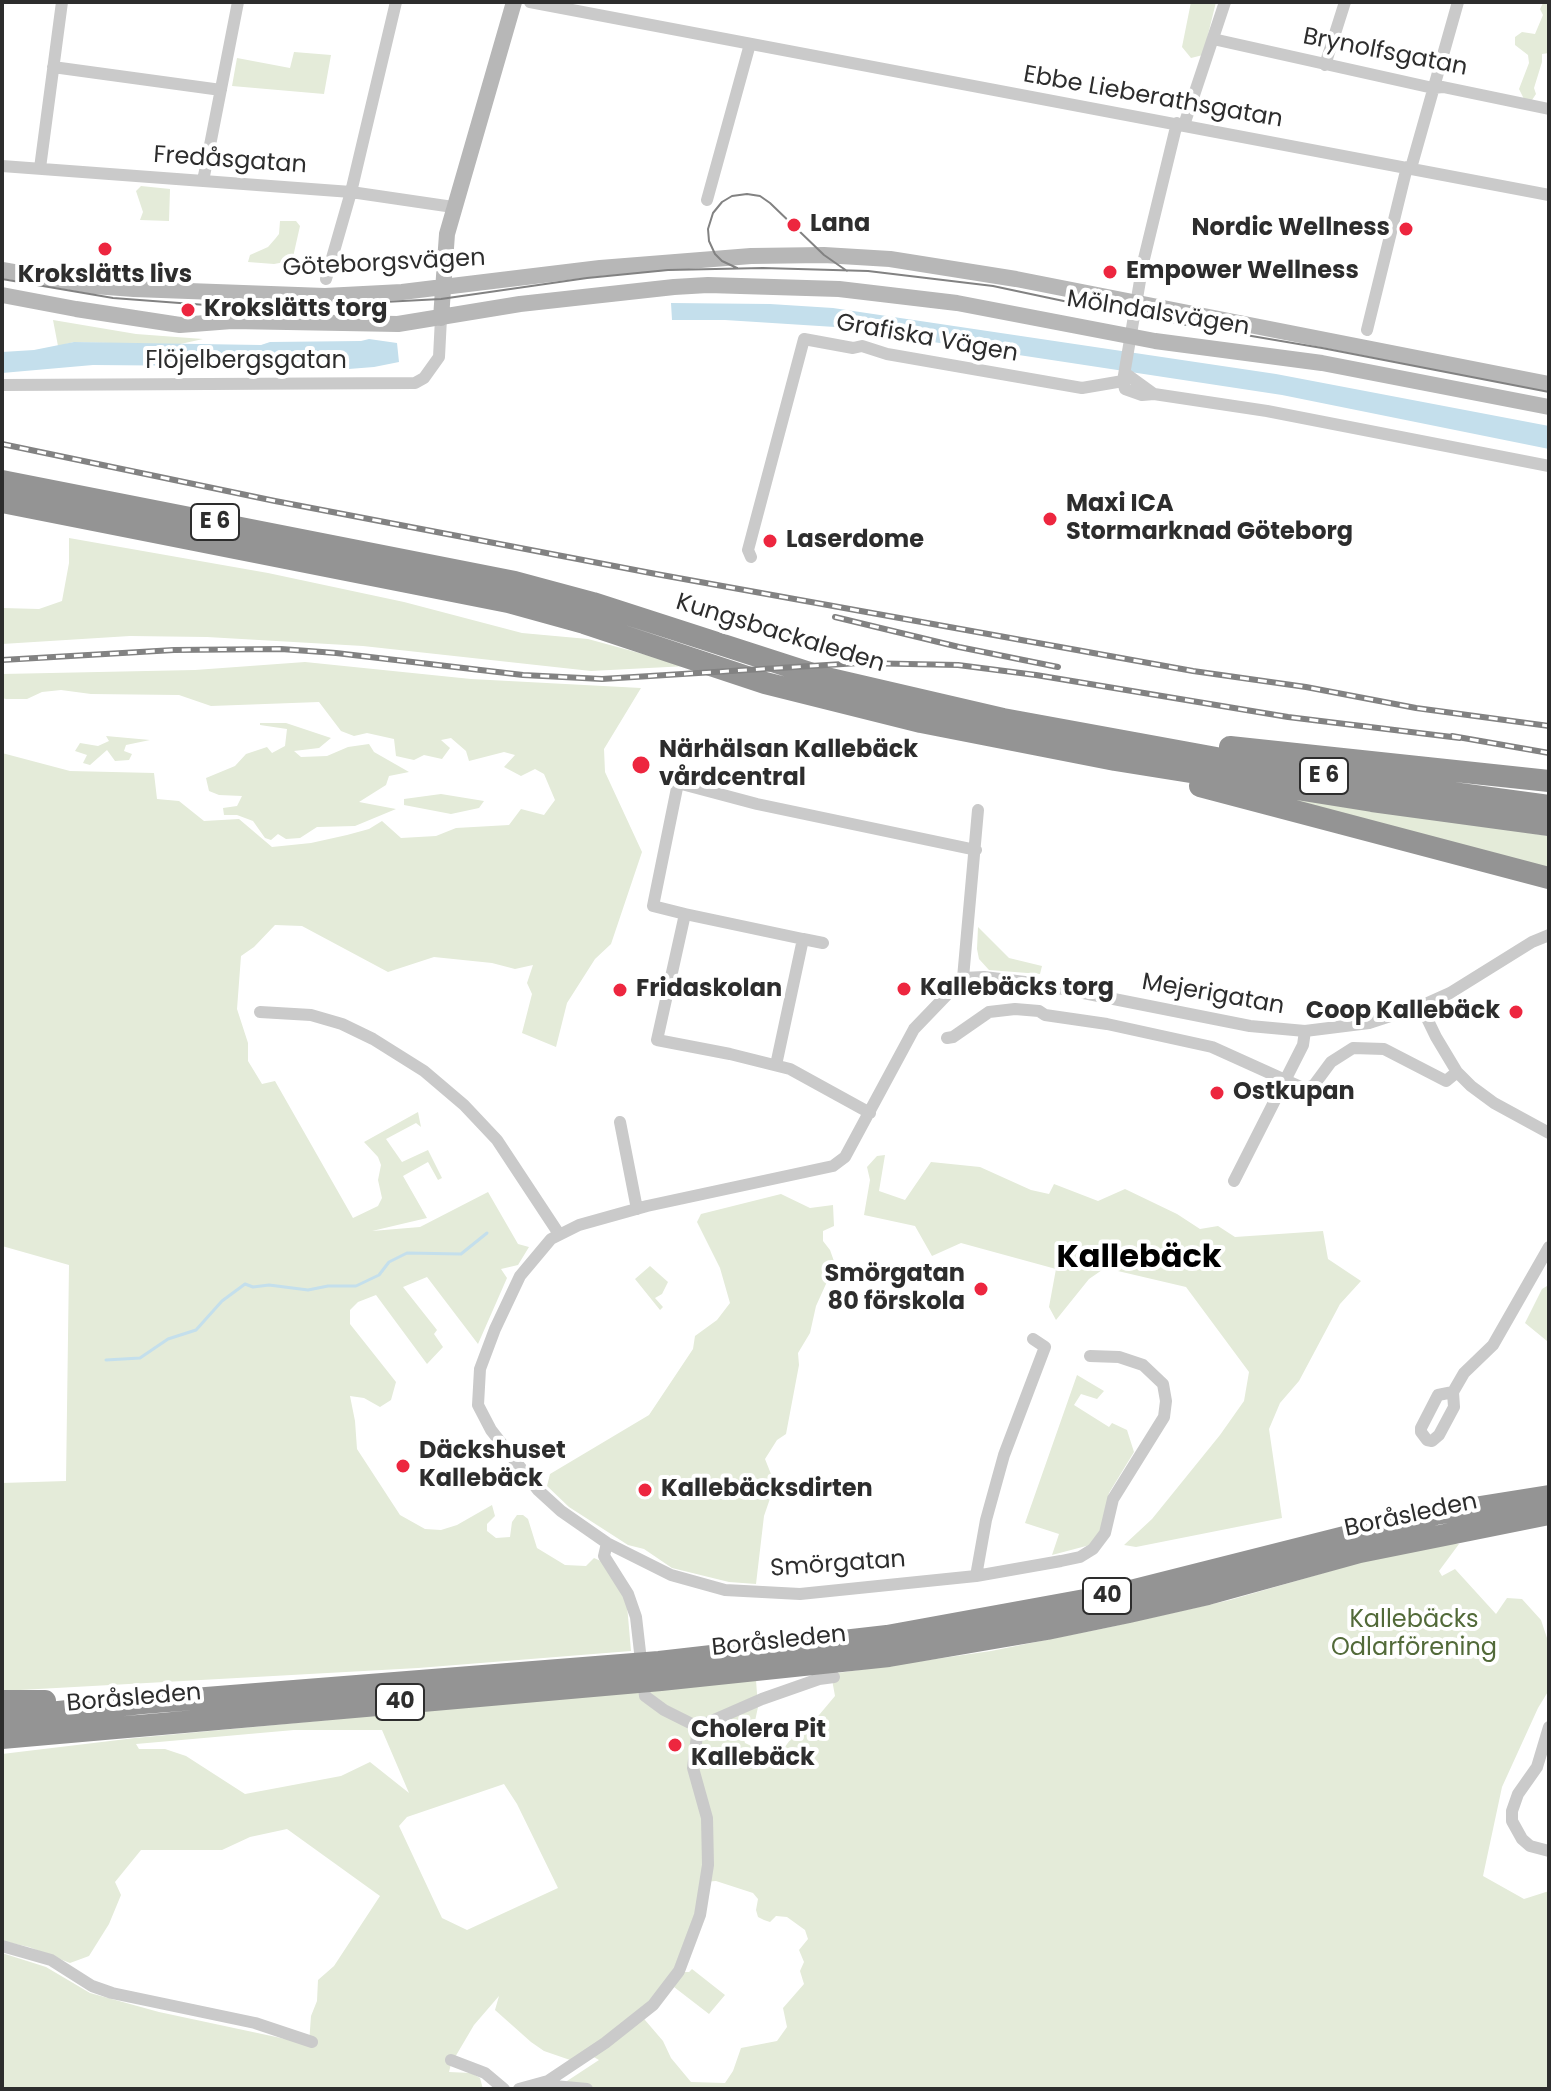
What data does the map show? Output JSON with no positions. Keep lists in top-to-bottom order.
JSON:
{
  "streets": {
    "highway": [
      "E 6",
      "Kungsbackaleden",
      "Boråsleden",
      "40"
    ],
    "main road": ["Göteborgsvägen", "Mölndalsvägen"],
    "street": [
      "Brynolfsgatan",
      "Ebbe Lieberathsgatan",
      "Fredåsgatan",
      "Grafiska Vägen",
      "Flöjelbergsgatan",
      "Mejerigatan",
      "Smörgatan"
    ]
  },
  "crossings": [
    ["Göteborgsvägen", "Mölndalsvägen"],
    ["Mölndalsvägen", "Flöjelbergsgatan"],
    ["Mejerigatan", "Smörgatan"]
  ],
  "districts": ["Kallebäck"],
  "parks": ["Kallebäcks Odlarförening"],
  "places": [
    "Lana",
    "Nordic Wellness",
    "Krokslätts livs",
    "Empower Wellness",
    "Krokslätts torg",
    "Maxi ICA Stormarknad Göteborg",
    "Laserdome",
    "Närhälsan Kallebäck vårdcentral",
    "Kallebäcks torg",
    "Fridaskolan",
    "Coop Kallebäck",
    "Ostkupan",
    "Smörgatan 80 förskola",
    "Däckshuset Kallebäck",
    "Kallebäcksdirten",
    "Cholera Pit Kallebäck"
  ]
}
